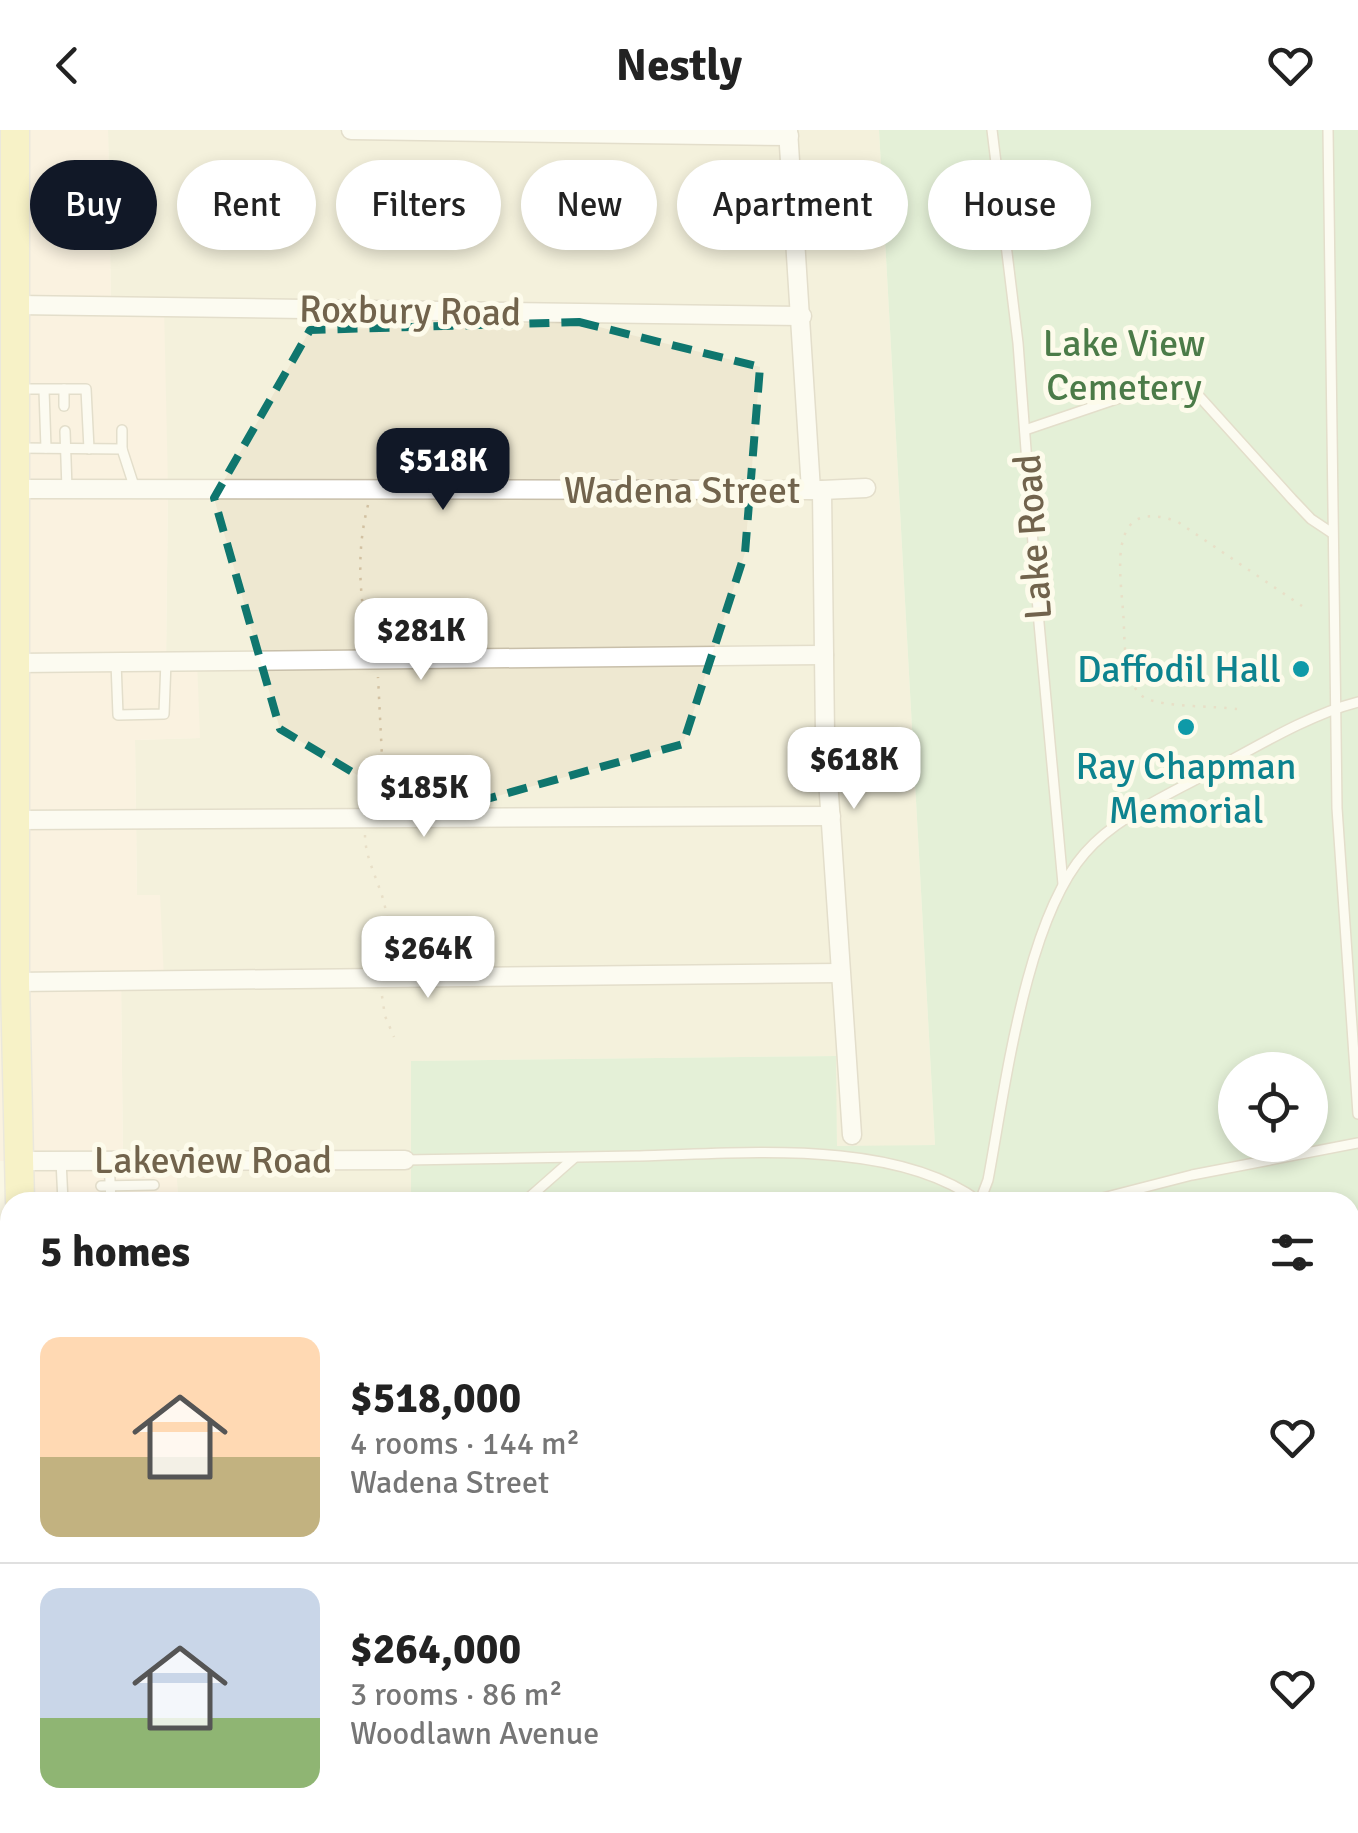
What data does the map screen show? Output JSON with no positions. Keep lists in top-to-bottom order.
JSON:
{
  "streets": {
    "street": ["Roxbury Road", "Wadena Street", "Lakeview Road"],
    "lane": ["Lake Road"]
  },
  "parks": ["Lake View Cemetery"],
  "places": ["Daffodil Hall", "Ray Chapman Memorial"],
  "page": {
    "header": "Nestly",
    "chip": [
      "Buy",
      "Rent",
      "Filters",
      "New",
      "Apartment",
      "House"
    ],
    "price": [
      "$518K",
      "$281K",
      "$618K",
      "$185K",
      "$264K"
    ],
    "heading": "5 homes",
    "list": [
      {
        "name": "$518,000",
        "note": "4 rooms · 144 m² · Wadena Street"
      },
      {
        "name": "$264,000",
        "note": "3 rooms · 86 m² · Woodlawn Avenue"
      }
    ]
  }
}
